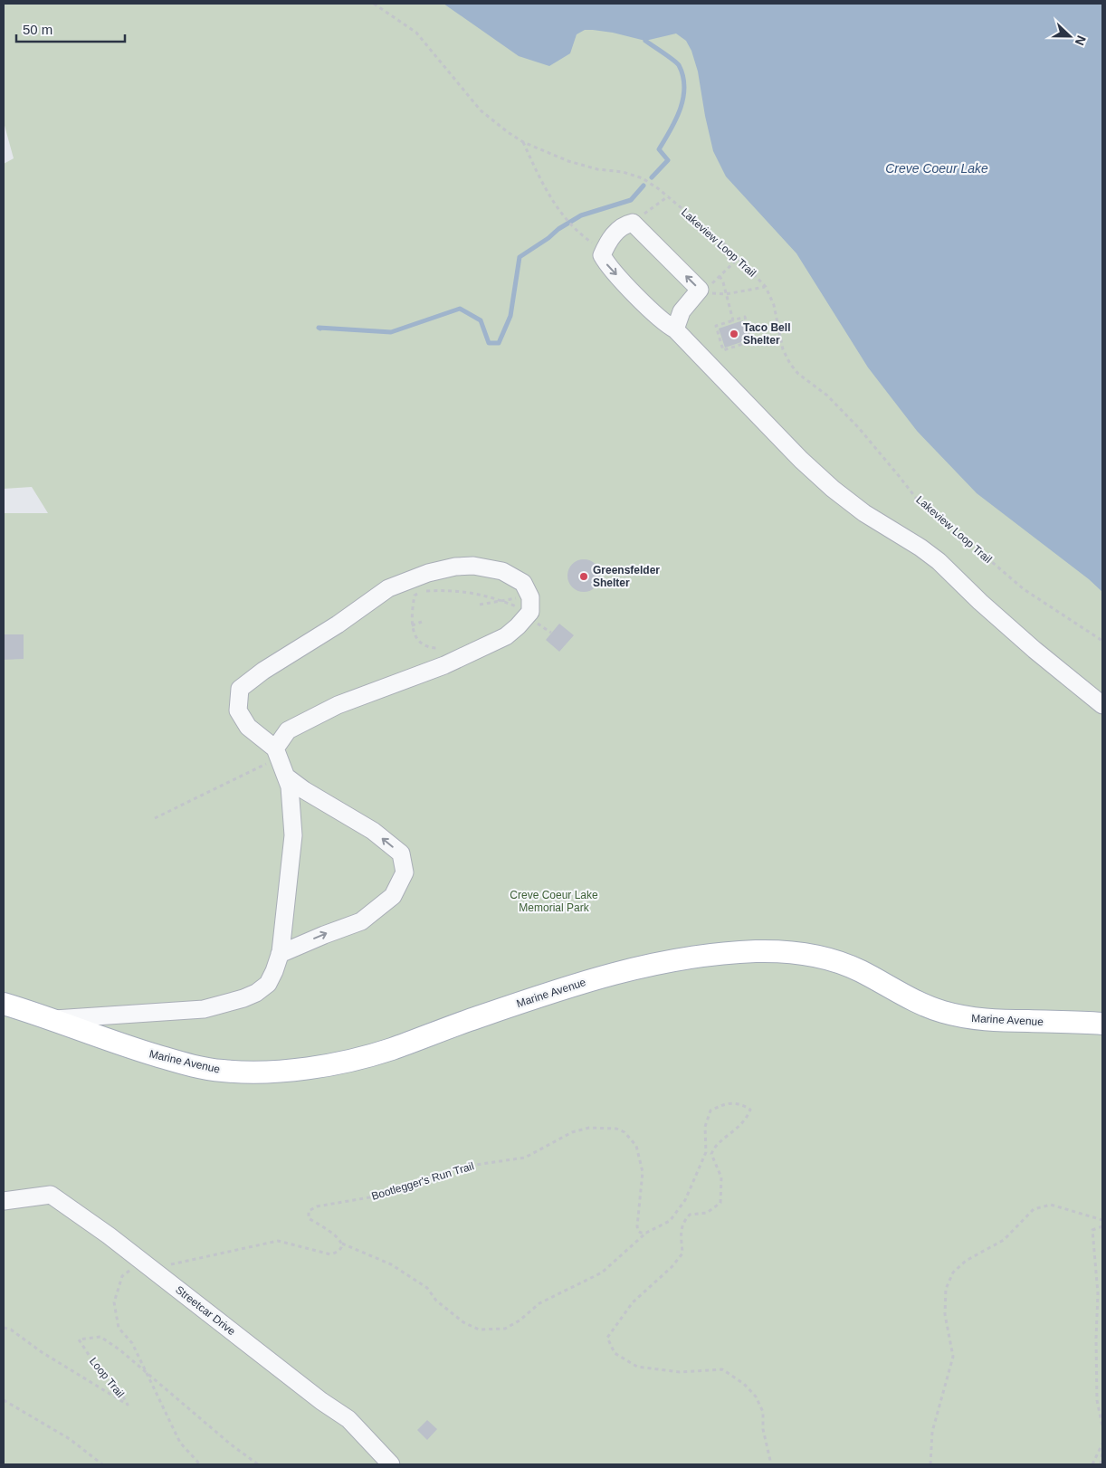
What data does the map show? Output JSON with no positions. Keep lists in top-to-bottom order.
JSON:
{
  "streets": {
    "main road": ["Marine Avenue"],
    "street": ["Streetcar Drive"],
    "path": ["Lakeview Loop Trail", "Bootlegger's Run Trail", "Loop Trail"]
  },
  "water": ["Creve Coeur Lake"],
  "parks": ["Creve Coeur Lake Memorial Park"],
  "places": ["Taco Bell Shelter", "Greensfelder Shelter"],
  "scale_bar": "50 m",
  "north": "right"
}
